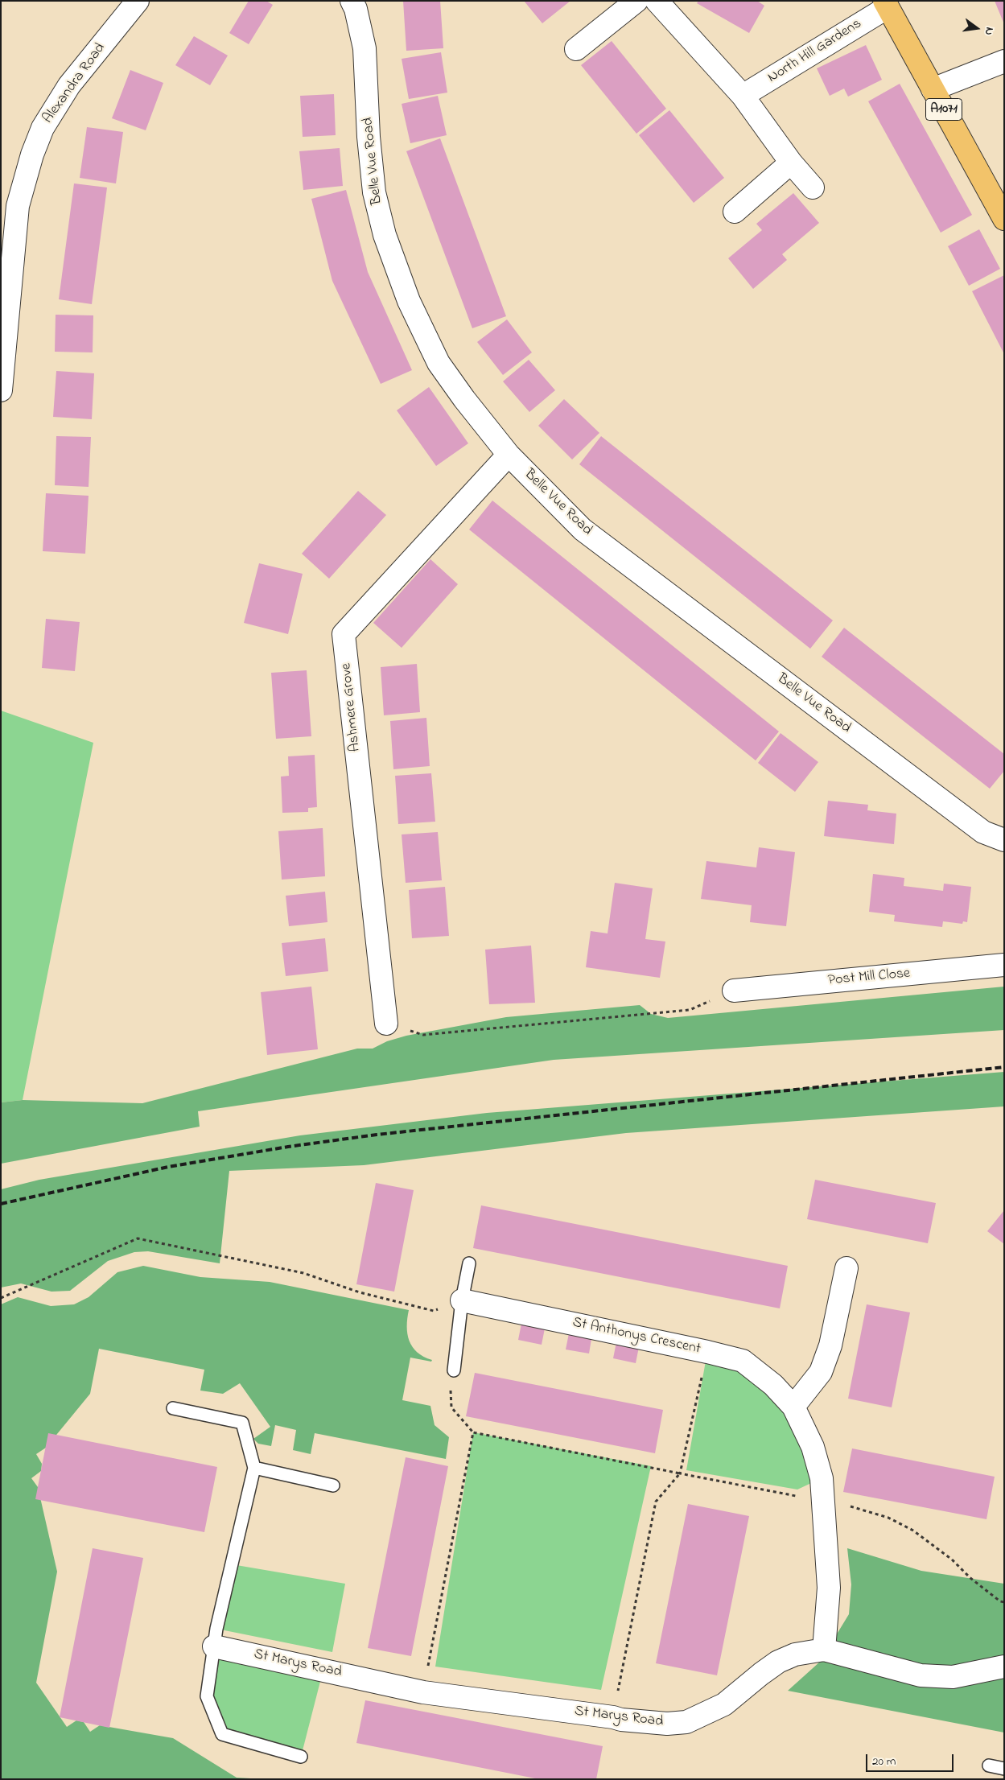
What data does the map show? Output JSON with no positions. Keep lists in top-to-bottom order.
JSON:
{
  "streets": {
    "main road": ["A1071"],
    "street": [
      "North Hill Gardens",
      "Alexandra Road",
      "Belle Vue Road",
      "Ashmere Grove",
      "Post Mill Close",
      "St Anthonys Crescent",
      "St Marys Road"
    ]
  },
  "crossings": [
    ["North Hill Gardens", "A1071"],
    ["Belle Vue Road", "Ashmere Grove"],
    ["St Anthonys Crescent", "St Marys Road"]
  ],
  "scale_bar": "20 m",
  "north": "right"
}
